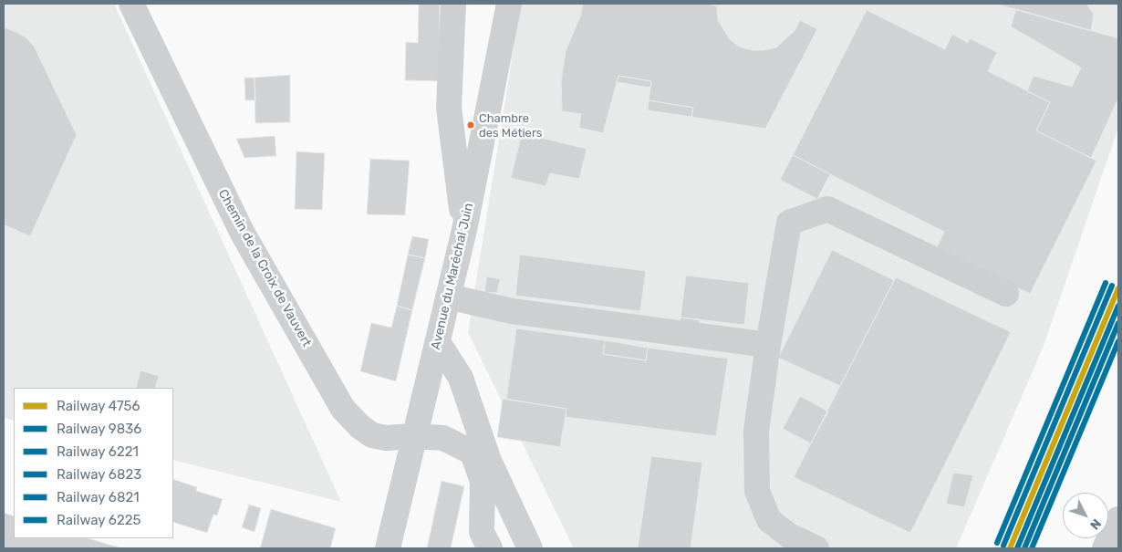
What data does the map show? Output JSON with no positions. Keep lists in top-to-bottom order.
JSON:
{
  "streets": {
    "street": ["Chemin de la Croix de Vauvert", "Avenue du Maréchal Juin"]
  },
  "crossings": [
    ["Chemin de la Croix de Vauvert", "Avenue du Maréchal Juin"]
  ],
  "places": ["Chambre des Métiers"],
  "lines": [
    "rail line 6821",
    "rail line 6221",
    "rail line 4756",
    "rail line 9836",
    "rail line 6823",
    "rail line 6225"
  ],
  "legend": [
    "Railway 4756",
    "Railway 9836",
    "Railway 6221",
    "Railway 6823",
    "Railway 6821",
    "Railway 6225"
  ],
  "north": "bottom right"
}
